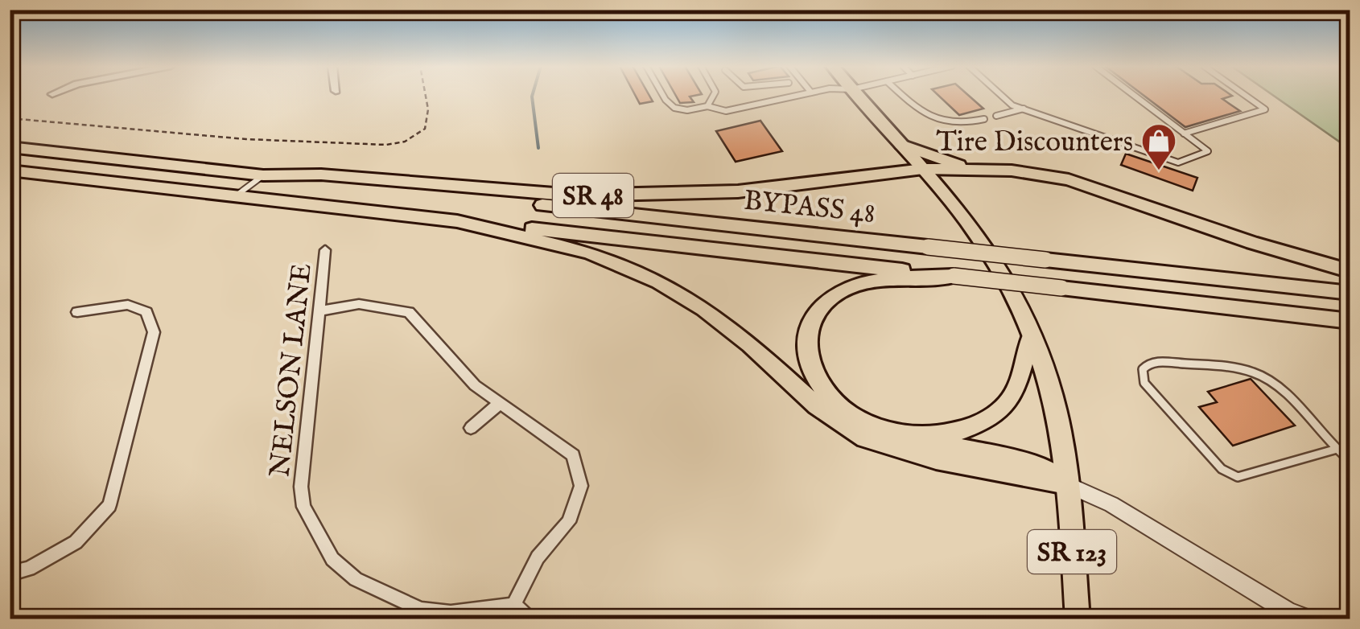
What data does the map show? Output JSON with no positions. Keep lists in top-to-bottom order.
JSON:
{
  "streets": {
    "main road": ["SR 48", "BYPASS 48", "SR 123"],
    "street": ["NELSON LANE"]
  },
  "crossings": [
    ["SR 48", "BYPASS 48"],
    ["SR 48", "SR 123"]
  ],
  "places": {
    "shop": ["Tire Discounters"]
  }
}
